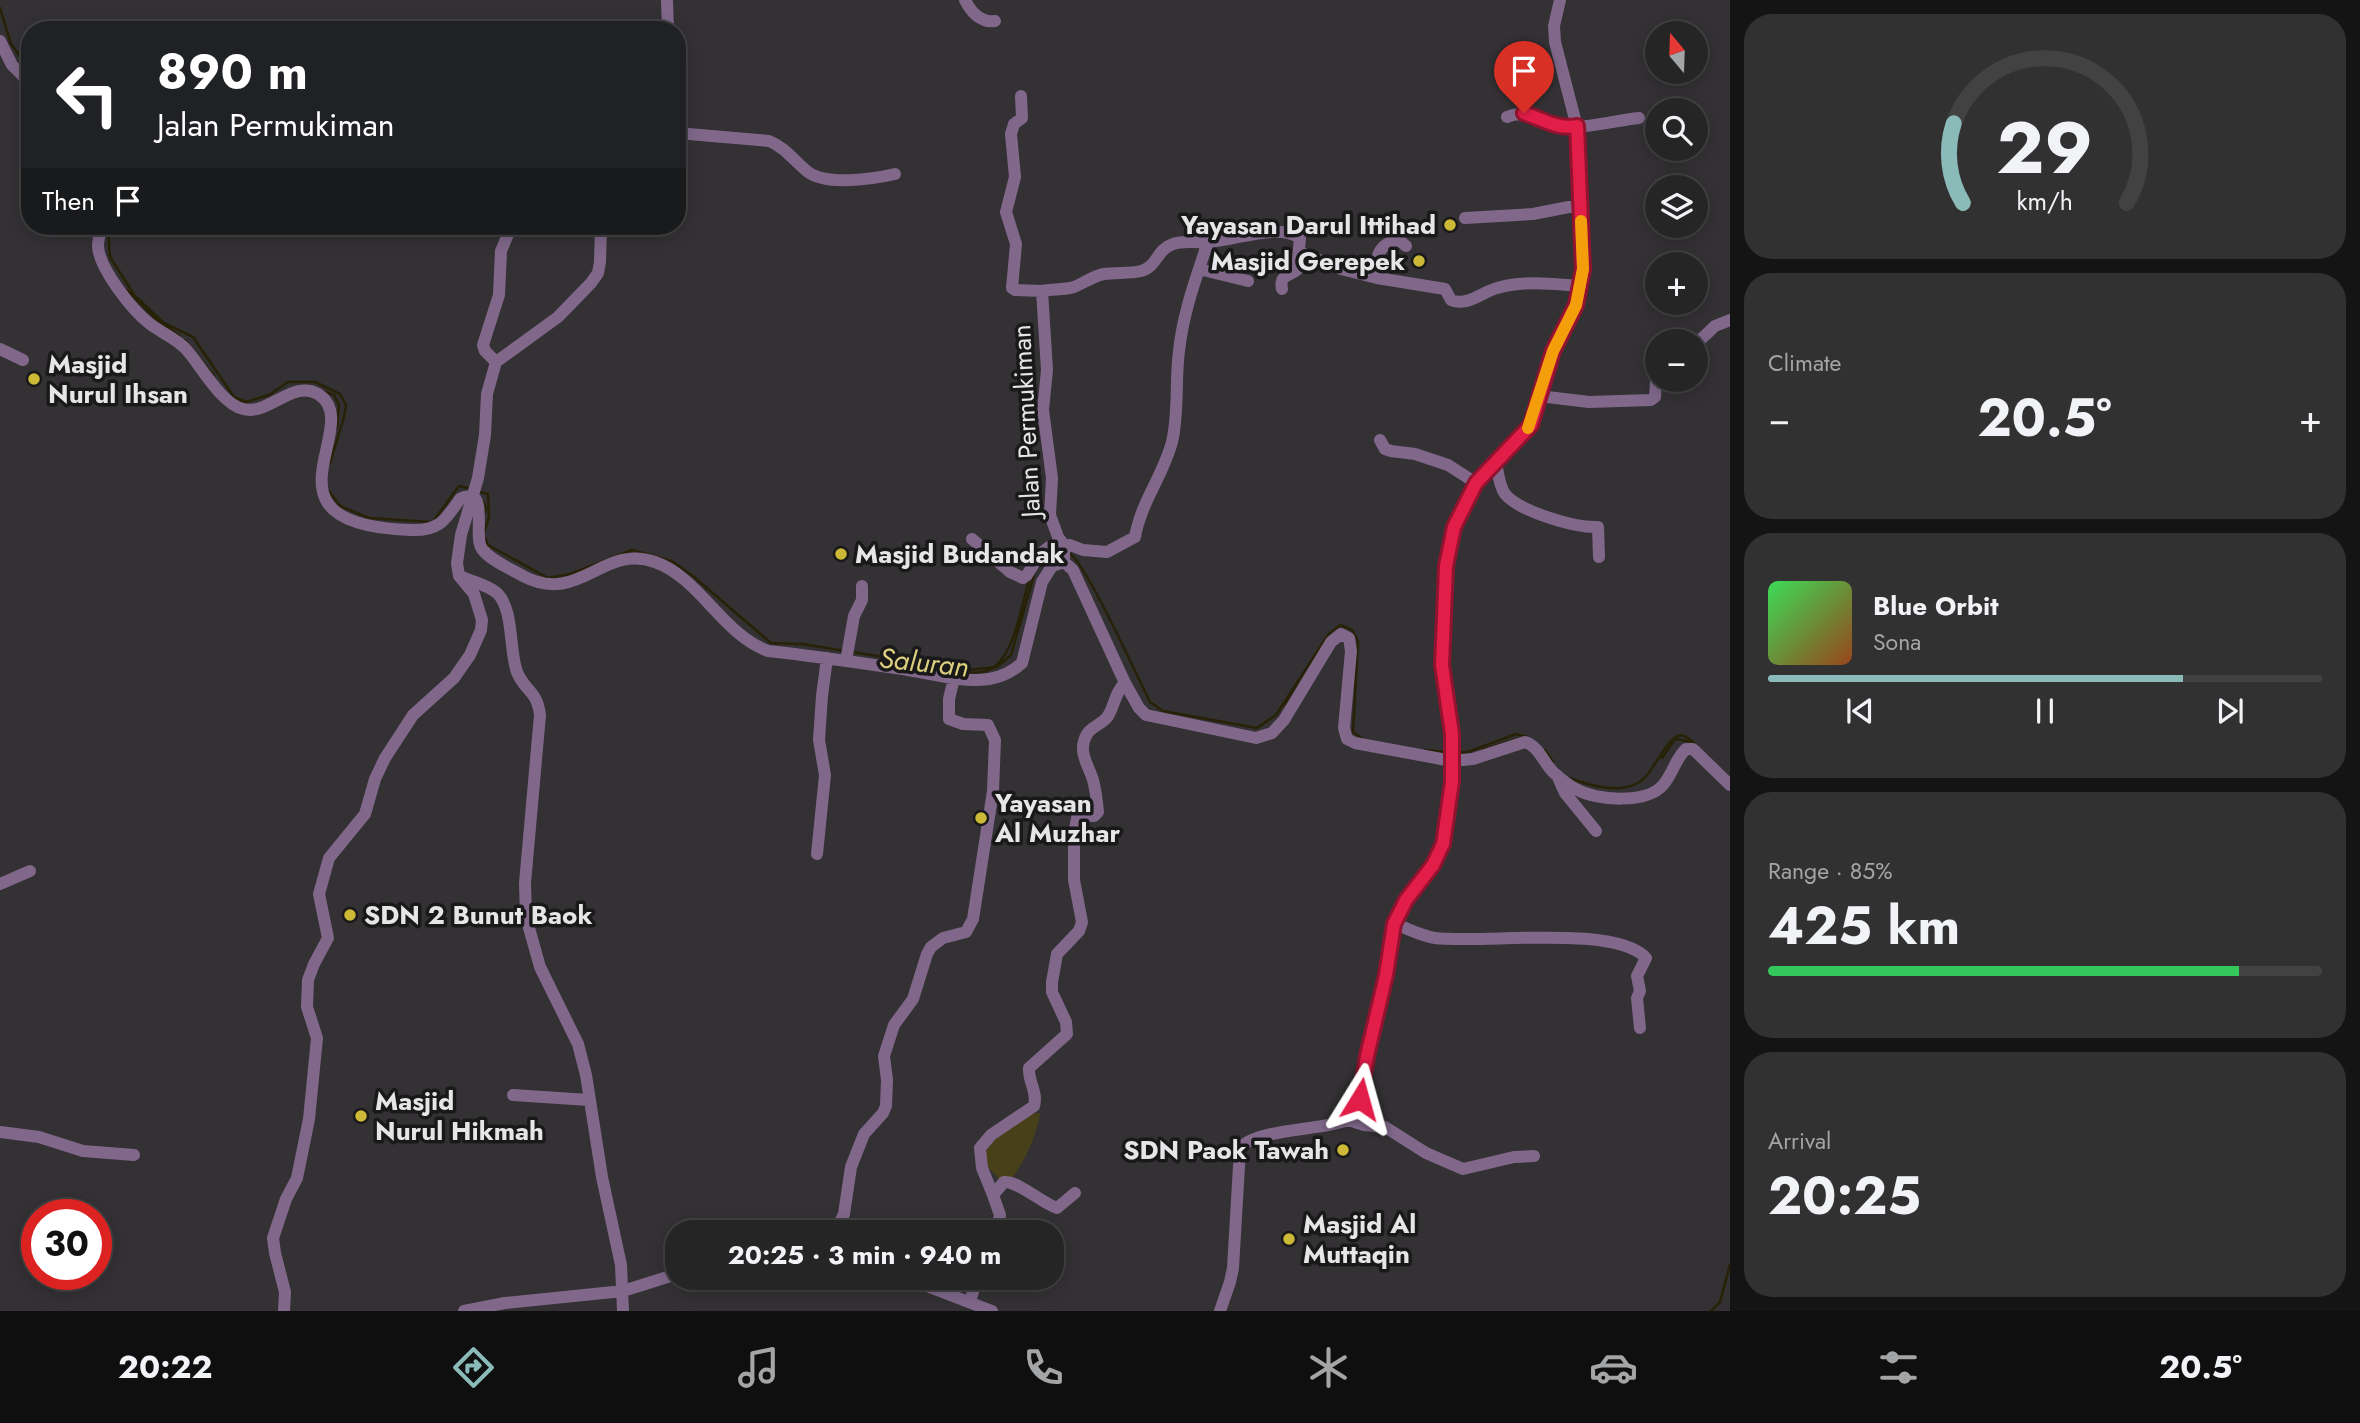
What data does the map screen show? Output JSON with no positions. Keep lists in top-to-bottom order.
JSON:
{
  "streets": {
    "street": ["Jalan Permukiman"]
  },
  "water": ["Saluran"],
  "places": [
    "Yayasan Darul Ittihad",
    "Masjid Gerepek",
    "Masjid Nurul Ihsan",
    "Masjid Budandak",
    "Yayasan Al Muzhar",
    "SDN 2 Bunut Baok",
    "Masjid Nurul Hikmah",
    "SDN Paok Tawah",
    "Masjid Al Muttaqin"
  ],
  "north": "top",
  "page": {
    "map_buttons": ["+", "−"],
    "turn": ["890 m", "Jalan Permukiman"],
    "then": "Then",
    "tile": [
      "Climate",
      ["Range · 85%", "425 km"],
      ["Arrival", "20:25"]
    ],
    "heat": ["−", "20.5°", "+"],
    "song": ["Blue Orbit", "Sona"],
    "limit": "30",
    "trip": "20:25 · 3 min · 940 m",
    "tabs": ["20:22", "20.5°"],
    "gauge": ["29", "km/h"]
  }
}
